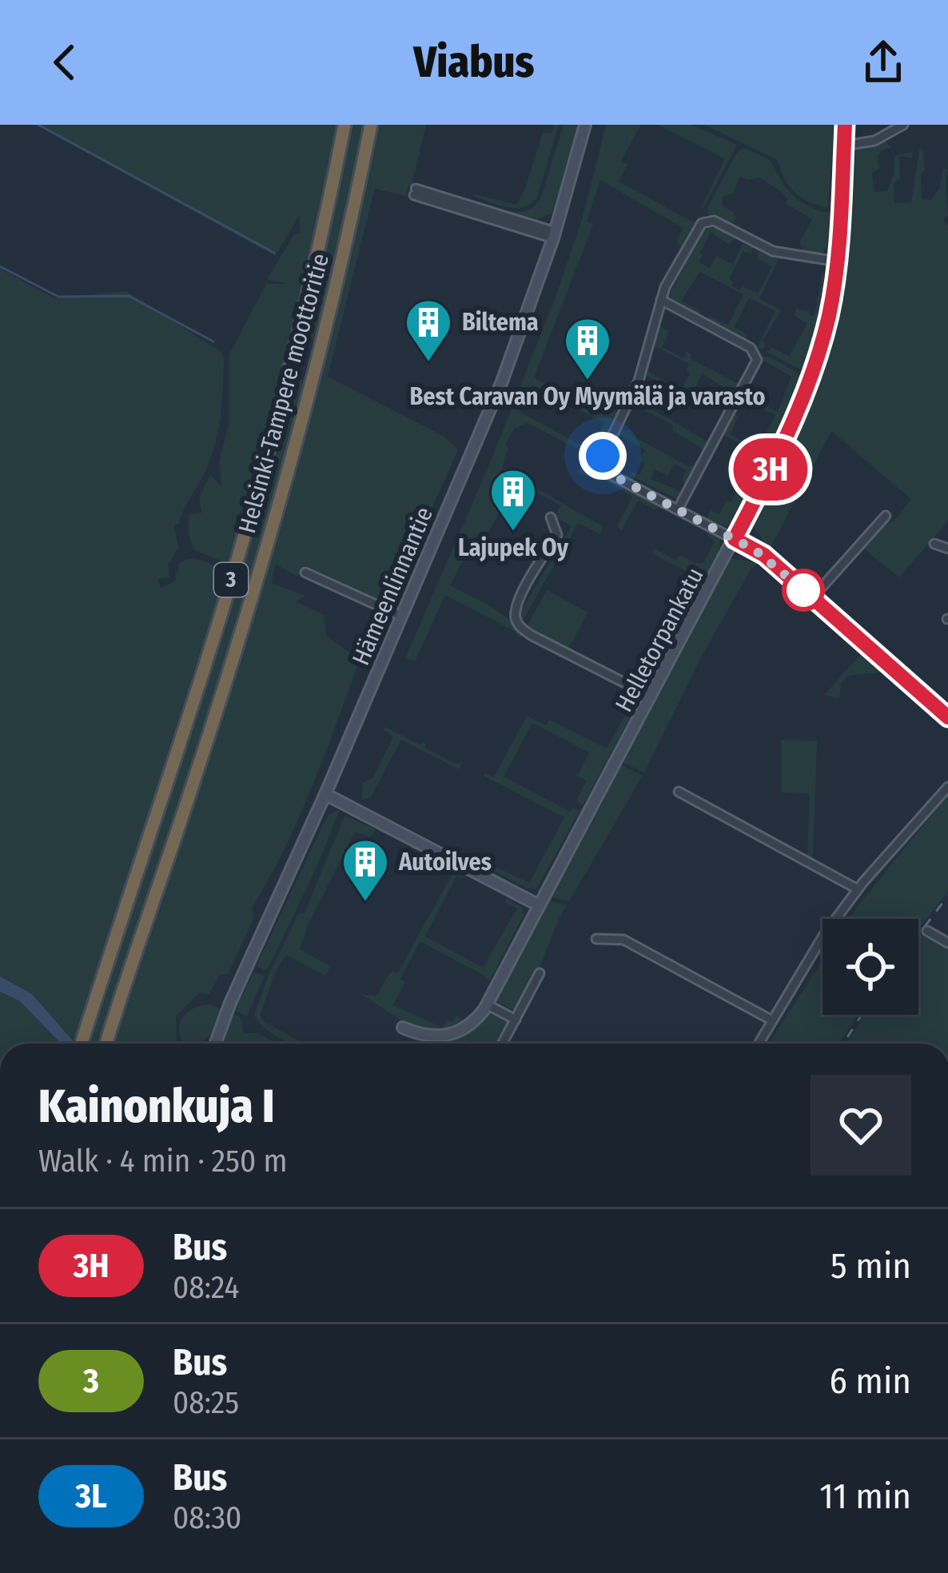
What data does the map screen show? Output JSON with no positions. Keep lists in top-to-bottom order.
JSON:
{
  "streets": {
    "highway": ["Helsinki-Tampere moottoritie", "3"],
    "street": ["Hämeenlinnantie", "Helletorpankatu"]
  },
  "places": {
    "building": [
      "Biltema",
      "Best Caravan Oy Myymälä ja varasto",
      "Lajupek Oy",
      "Autoilves"
    ]
  },
  "lines": ["bus line 3H"],
  "page": {
    "header": "Viabus",
    "on_map": "3H",
    "heading": ["Kainonkuja I", "Walk · 4 min · 250 m"],
    "list": [
      {
        "mark": "3H",
        "name": "Bus",
        "note": "08:24",
        "value": "5 min"
      },
      {
        "mark": "3",
        "name": "Bus",
        "note": "08:25",
        "value": "6 min"
      },
      {
        "mark": "3L",
        "name": "Bus",
        "note": "08:30",
        "value": "11 min"
      }
    ]
  }
}
